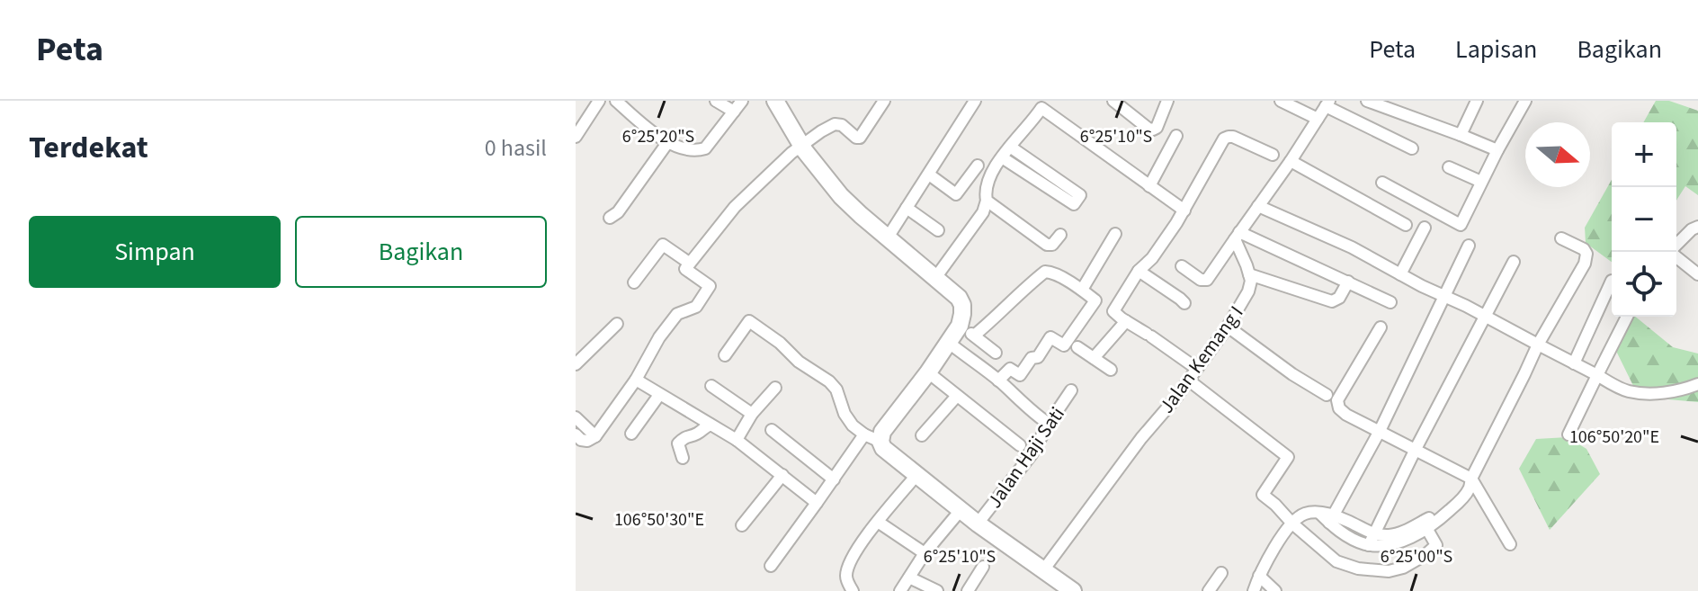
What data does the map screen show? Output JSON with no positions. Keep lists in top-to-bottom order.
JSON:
{
  "streets": {
    "street": ["Jalan Kemang I", "Jalan Haji Sati"]
  },
  "north": "right",
  "page": {
    "header": "Peta",
    "nav": ["Peta", "Lapisan", "Bagikan"],
    "heading": ["Terdekat", "0 hasil"],
    "map_buttons": ["+", "−"],
    "buttons": ["Simpan", "Bagikan"]
  },
  "coordinates": [
    "6°25'20\"S",
    "6°25'10\"S",
    "106°50'20\"E",
    "106°50'30\"E",
    "6°25'00\"S"
  ]
}
